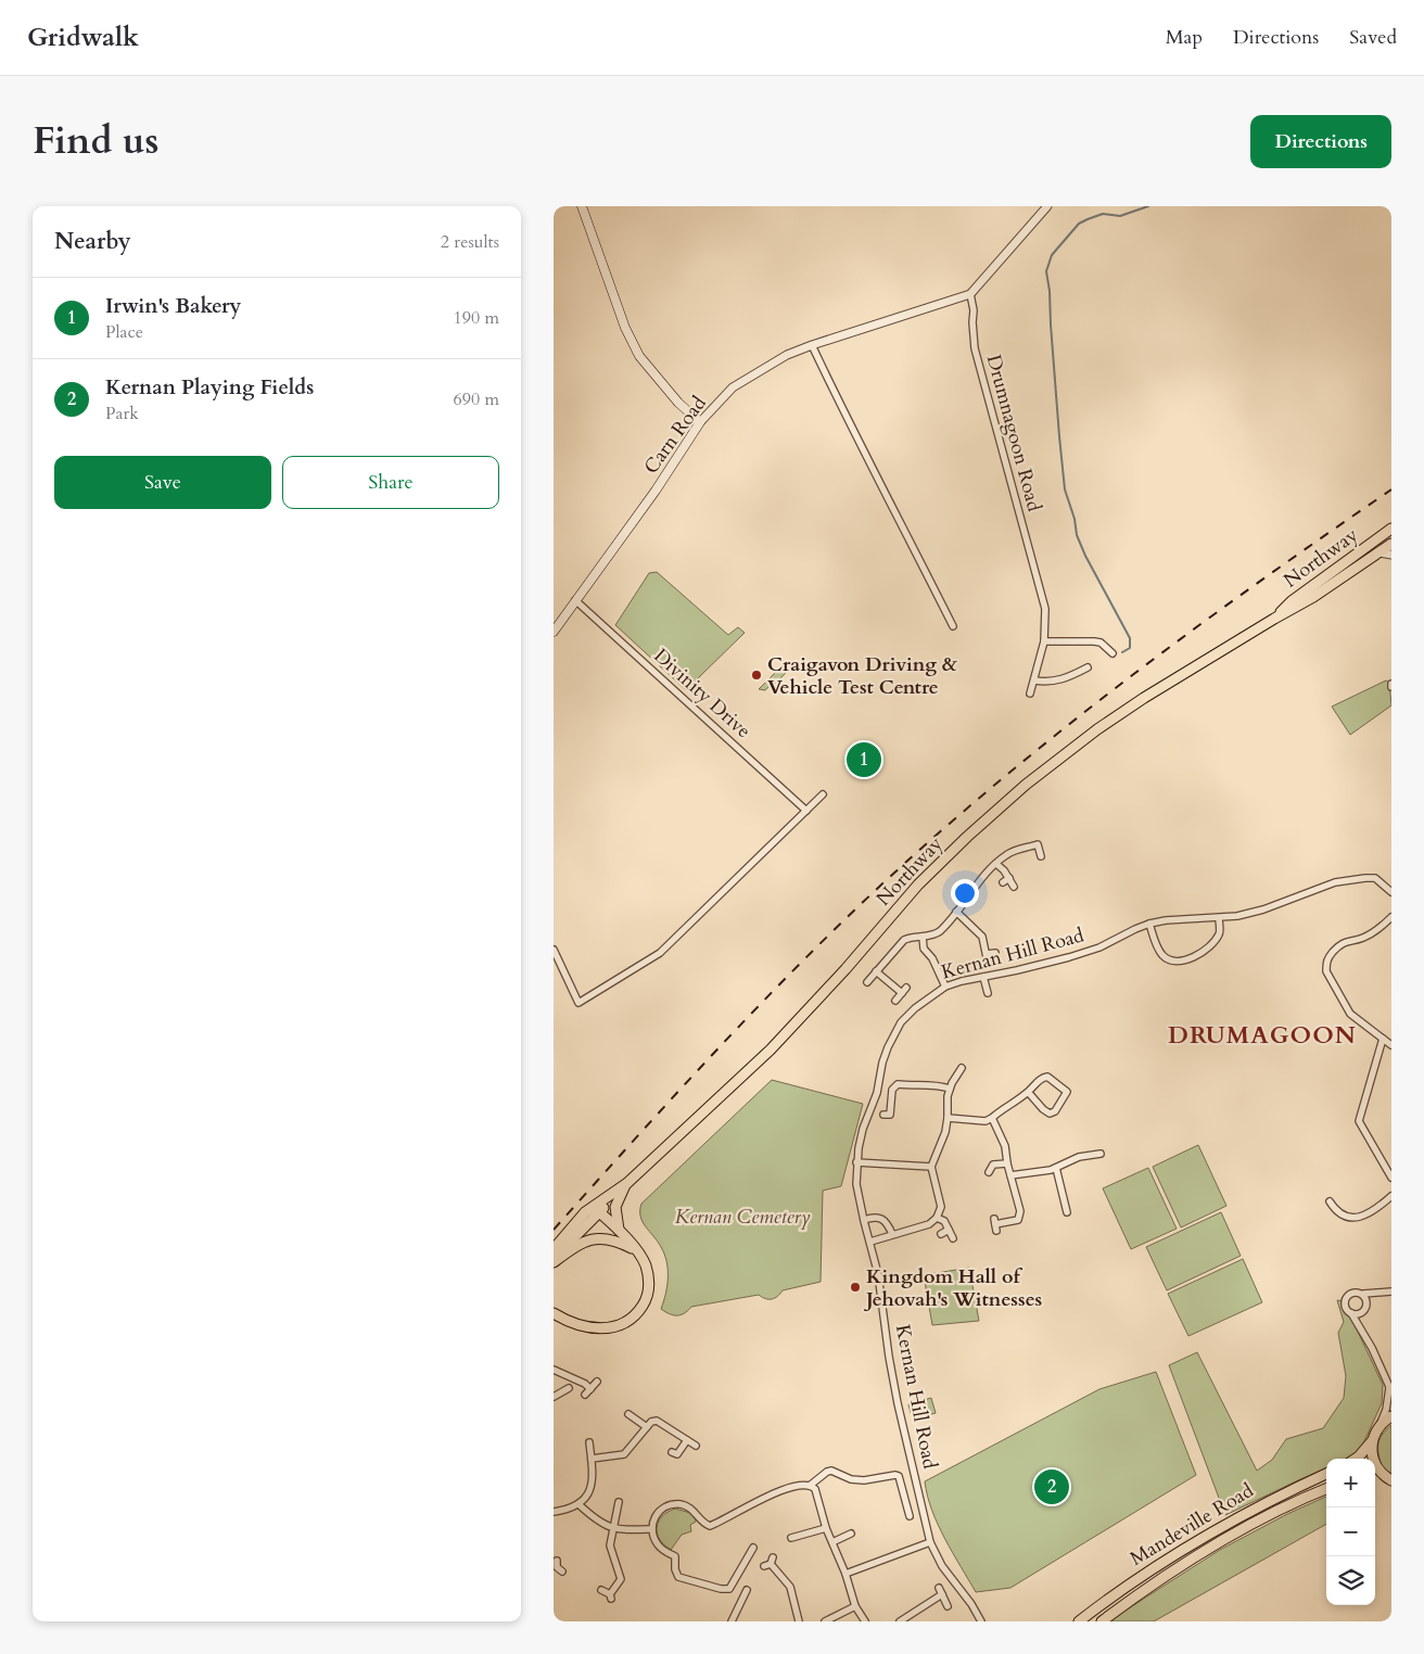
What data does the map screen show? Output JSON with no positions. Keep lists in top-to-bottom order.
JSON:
{
  "streets": {
    "main road": ["Carn Road", "Northway", "Mandeville Road"],
    "street": ["Drumnagoon Road", "Divinity Drive", "Kernan Hill Road"]
  },
  "crossings": [
    ["Drumnagoon Road", "Carn Road"],
    ["Carn Road", "Divinity Drive"]
  ],
  "districts": ["DRUMAGOON"],
  "parks": ["Kernan Cemetery"],
  "places": ["Craigavon Driving & Vehicle Test Centre", "Kingdom Hall of Jehovah's Witnesses"],
  "page": {
    "header": "Gridwalk",
    "nav": ["Map", "Directions", "Saved"],
    "title": "Find us",
    "buttons": [
      "Directions",
      ["Save", "Share"]
    ],
    "heading": ["Nearby", "2 results"],
    "list": [
      {
        "mark": "1",
        "name": "Irwin's Bakery",
        "note": "Place",
        "value": "190 m"
      },
      {
        "mark": "2",
        "name": "Kernan Playing Fields",
        "note": "Park",
        "value": "690 m"
      }
    ],
    "pins": ["1", "2"],
    "map_buttons": ["+", "−"]
  }
}
